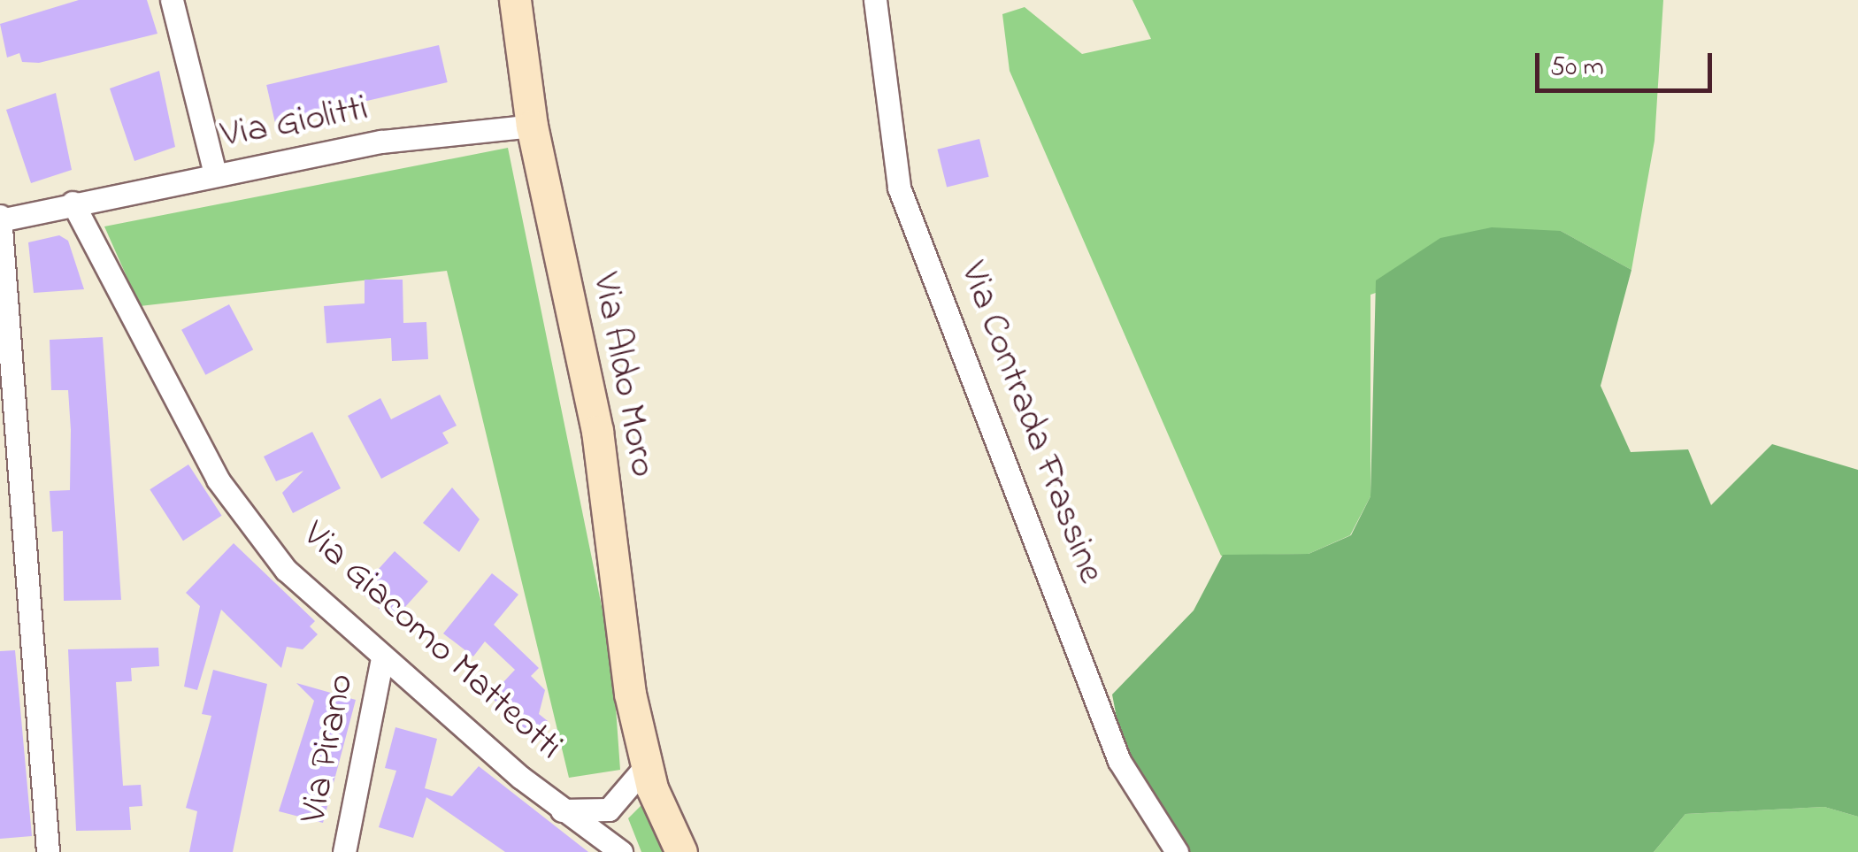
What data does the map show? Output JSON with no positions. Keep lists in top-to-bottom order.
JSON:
{
  "streets": {
    "street": [
      "Via Giolitti",
      "Via Aldo Moro",
      "Via Contrada Frassine",
      "Via Giacomo Matteotti",
      "Via Pirano"
    ]
  },
  "crossings": [
    ["Via Giolitti", "Via Aldo Moro"],
    ["Via Giolitti", "Via Giacomo Matteotti"],
    ["Via Aldo Moro", "Via Giacomo Matteotti"],
    ["Via Giacomo Matteotti", "Via Pirano"]
  ],
  "scale_bar": "50 m"
}
